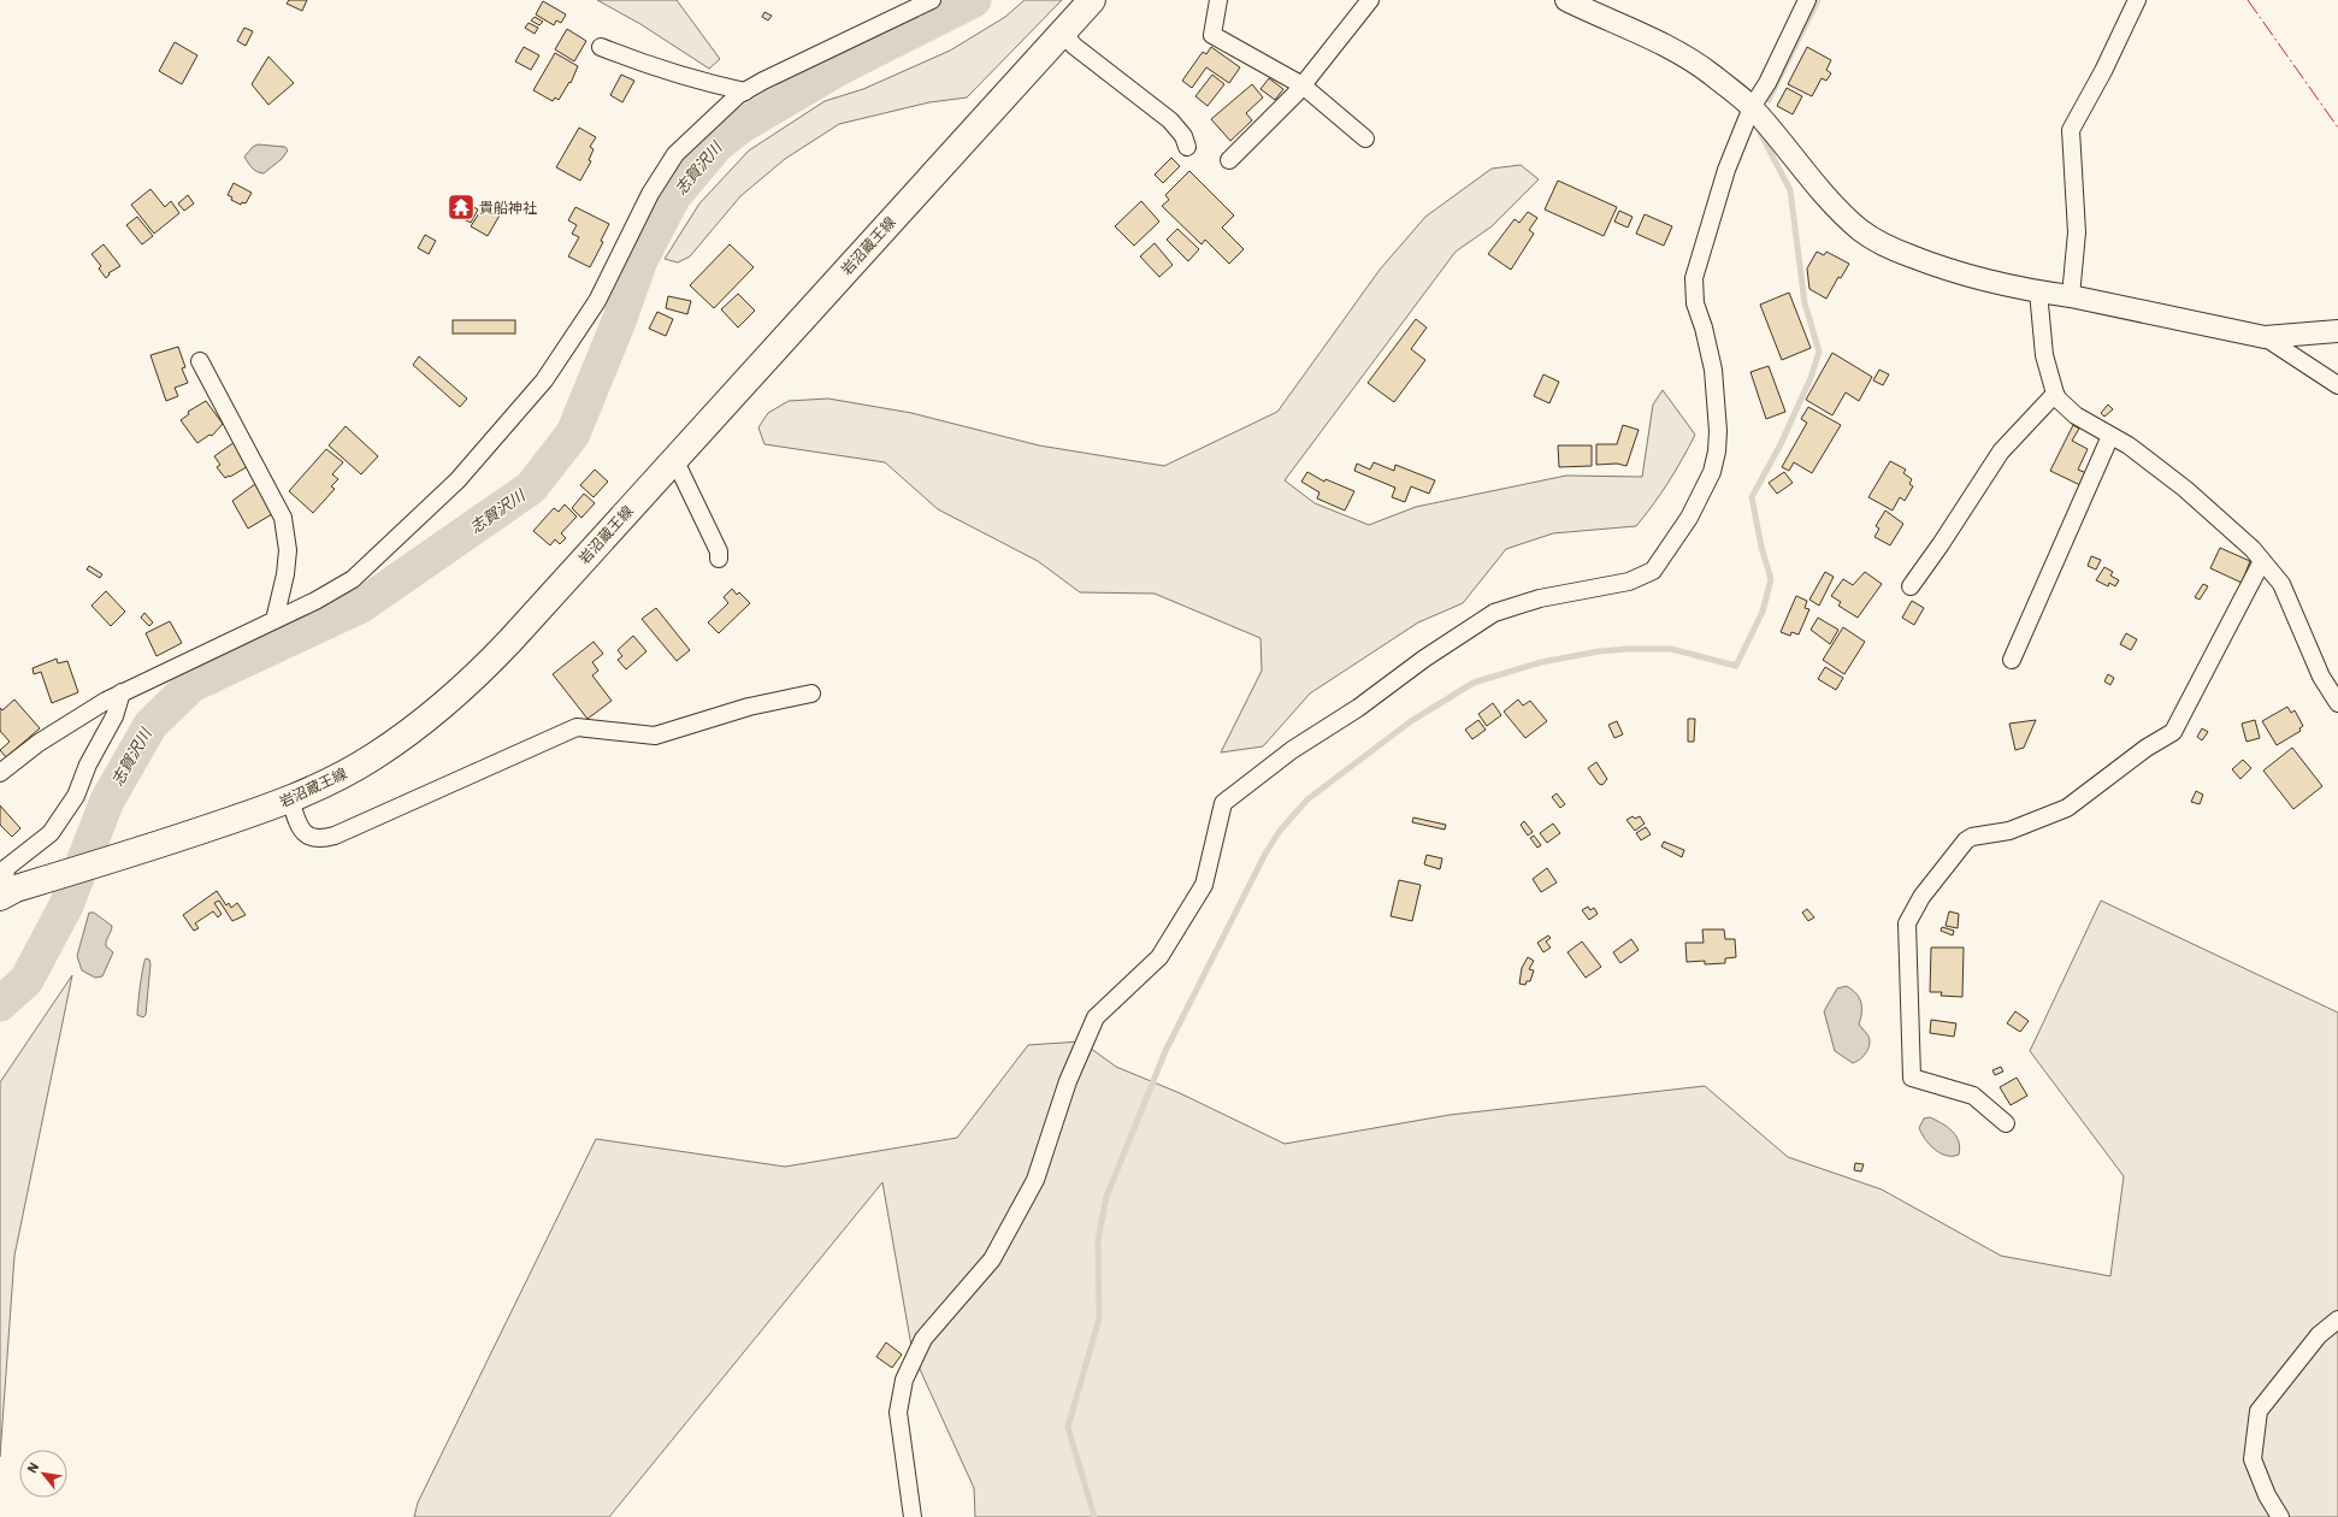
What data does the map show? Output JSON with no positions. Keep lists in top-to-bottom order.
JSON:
{
  "streets": {
    "main road": ["岩沼蔵王線"]
  },
  "water": ["志賀沢川"],
  "places": {
    "temple": ["貴船神社"]
  },
  "north": "top left"
}
